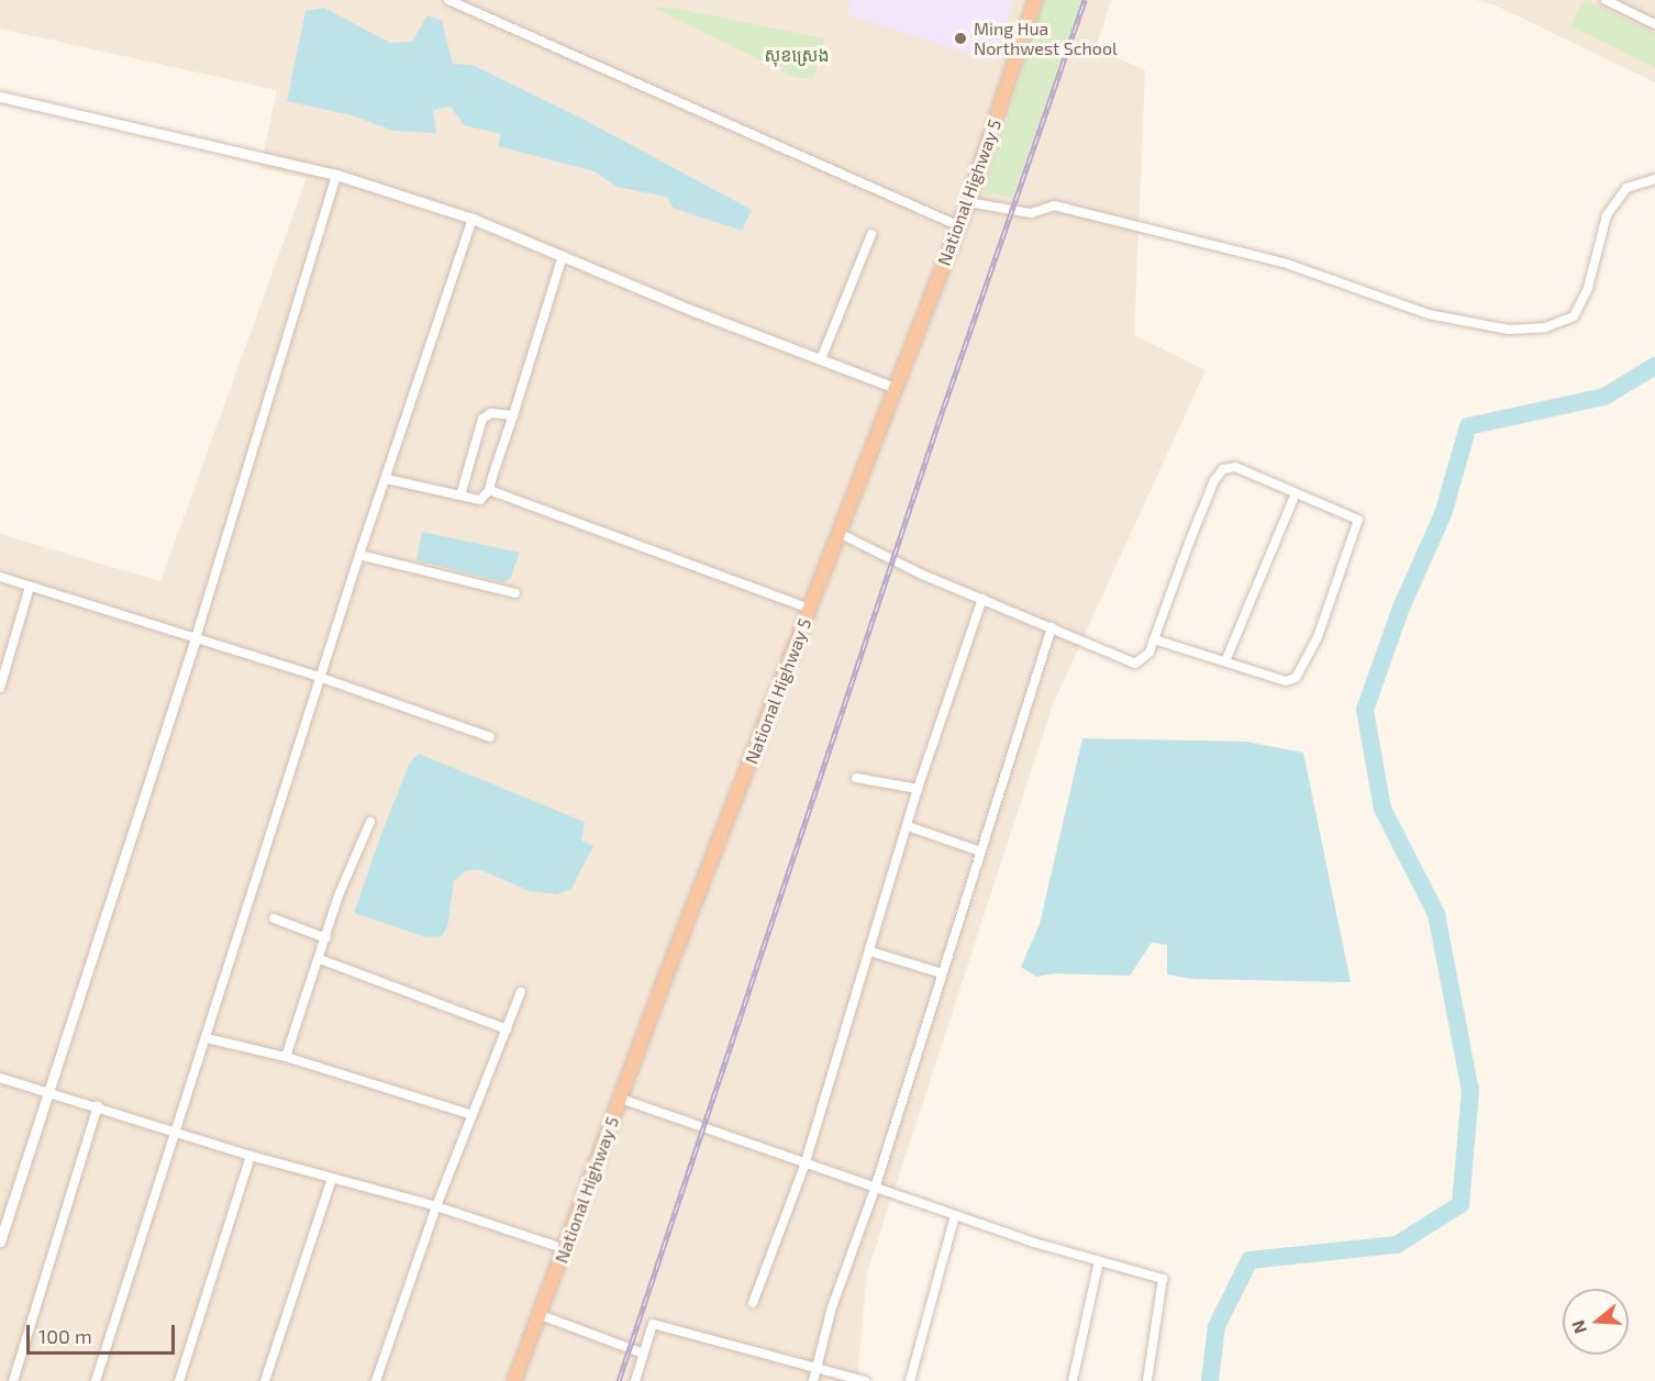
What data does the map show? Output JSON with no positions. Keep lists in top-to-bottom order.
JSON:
{
  "streets": {
    "highway": ["National Highway 5"]
  },
  "parks": ["សុខស្រេង"],
  "places": ["Ming Hua Northwest School"],
  "scale_bar": "100 m",
  "north": "left"
}
